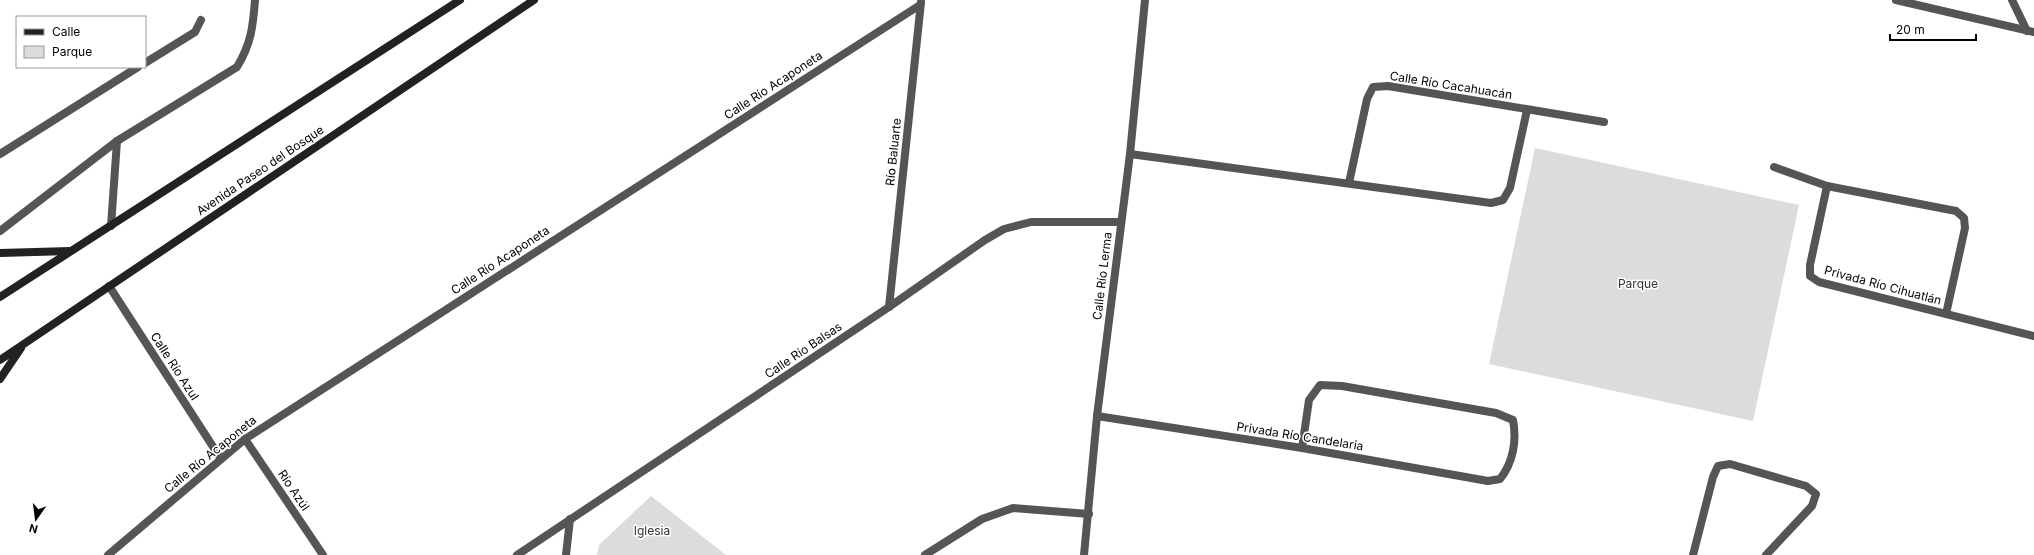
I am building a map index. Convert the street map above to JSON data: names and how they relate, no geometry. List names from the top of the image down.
{
  "streets": {
    "main road": ["Avenida Paseo del Bosque"],
    "street": [
      "Calle Río Acaponeta",
      "Calle Río Cacahuacán",
      "Río Baluarte",
      "Calle Río Lerma",
      "Privada Río Cihuatlán",
      "Calle Río Balsas",
      "Calle Río Azul",
      "Privada Río Candelaria",
      "Río Azúl"
    ]
  },
  "crossings": [
    ["Calle Río Acaponeta", "Río Baluarte"],
    ["Calle Río Acaponeta", "Calle Río Azul"],
    ["Calle Río Acaponeta", "Río Azúl"],
    ["Río Baluarte", "Calle Río Balsas"],
    ["Avenida Paseo del Bosque", "Calle Río Azul"],
    ["Calle Río Lerma", "Calle Río Balsas"],
    ["Calle Río Lerma", "Privada Río Candelaria"]
  ],
  "parks": ["Parque", "Iglesia"],
  "legend": ["Calle", "Parque"],
  "scale_bar": "20 m",
  "north": "bottom"
}
